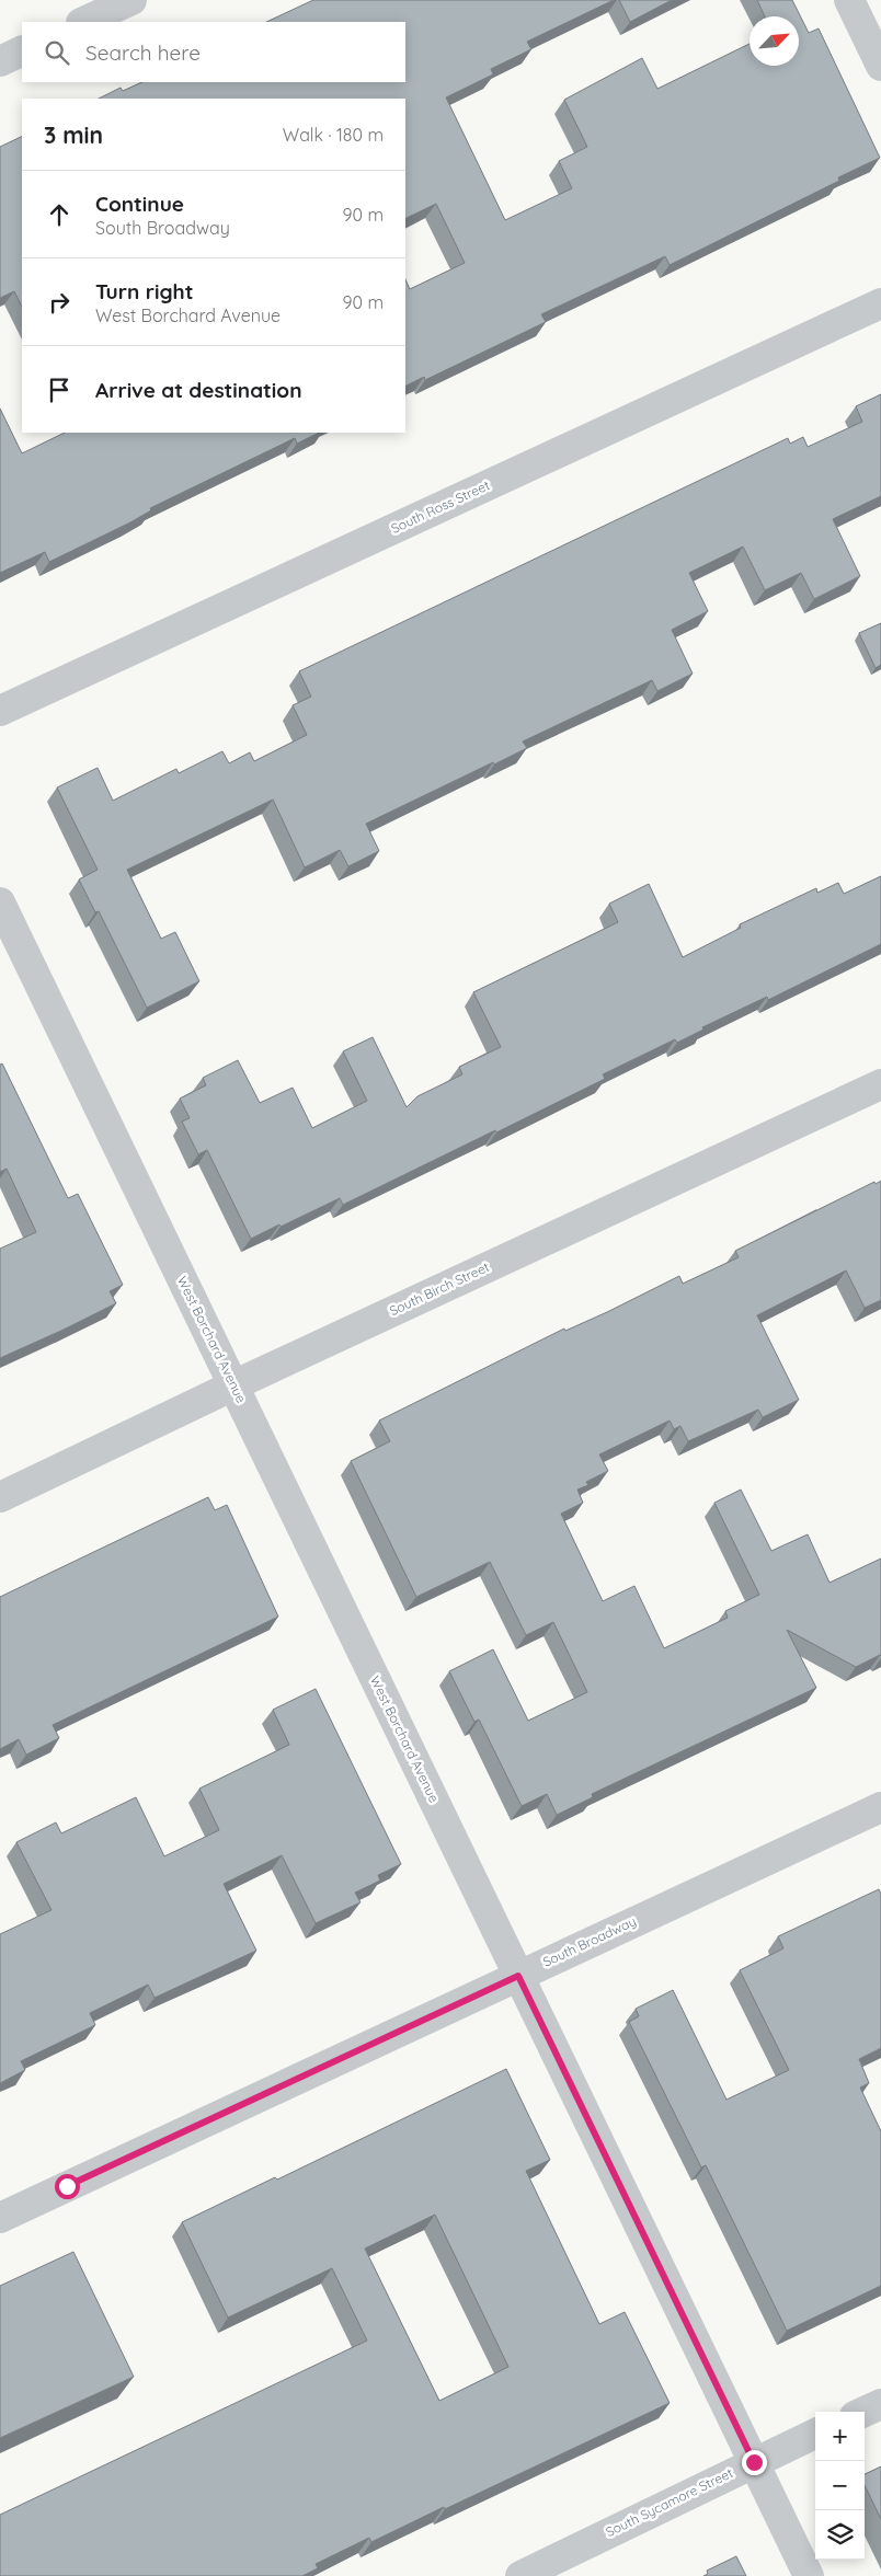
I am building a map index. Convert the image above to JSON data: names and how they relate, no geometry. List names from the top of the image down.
{
  "streets": {
    "street": [
      "South Ross Street",
      "South Birch Street",
      "West Borchard Avenue",
      "South Broadway",
      "South Sycamore Street"
    ]
  },
  "crossings": [
    ["South Birch Street", "West Borchard Avenue"],
    ["West Borchard Avenue", "South Broadway"],
    ["West Borchard Avenue", "South Sycamore Street"]
  ],
  "north": "top right",
  "page": {
    "search": "Search here",
    "heading": ["3 min", "Walk · 180 m"],
    "list": [
      ["Continue", "South Broadway", "90 m"],
      ["Turn right", "West Borchard Avenue", "90 m"],
      "Arrive at destination"
    ],
    "map_buttons": ["+", "−"]
  }
}
